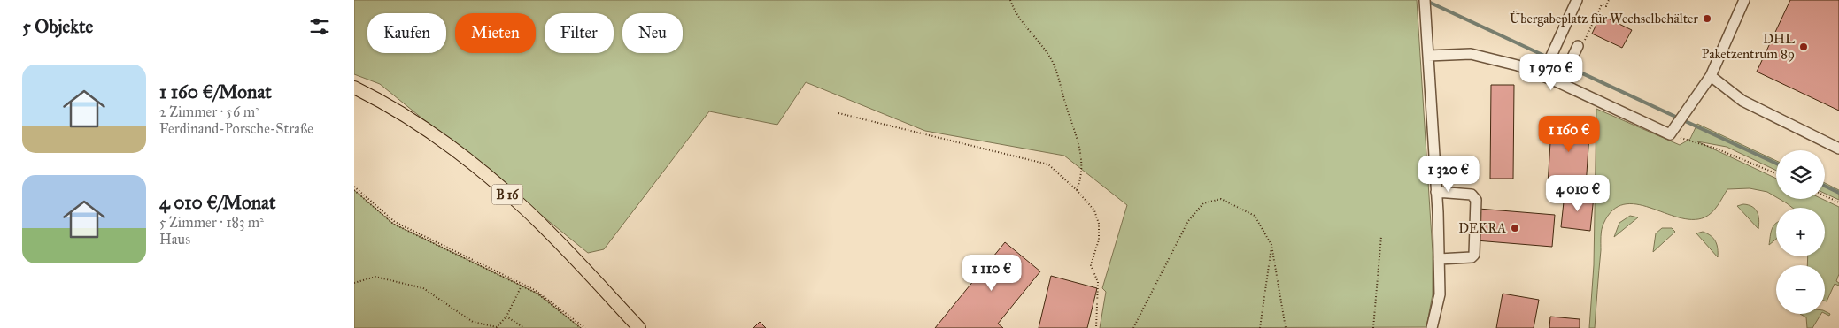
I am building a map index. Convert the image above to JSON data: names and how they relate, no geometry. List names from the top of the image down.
{
  "streets": {
    "main road": ["B 16"]
  },
  "places": ["Übergabeplatz für Wechselbehälter", "DHL Paketzentrum 89", "DEKRA"],
  "page": {
    "heading": "5 Objekte",
    "chip": [
      "Kaufen",
      "Mieten",
      "Filter",
      "Neu"
    ],
    "list": [
      {
        "name": "1 160 €/Monat",
        "note": "2 Zimmer · 56 m² · Ferdinand-Porsche-Straße"
      },
      {
        "name": "4 010 €/Monat",
        "note": "5 Zimmer · 183 m² · Haus"
      }
    ],
    "price": [
      "1 970 €",
      "1 160 €",
      "1 320 €",
      "4 010 €",
      "1 110 €"
    ],
    "map_buttons": ["+", "−"]
  }
}
